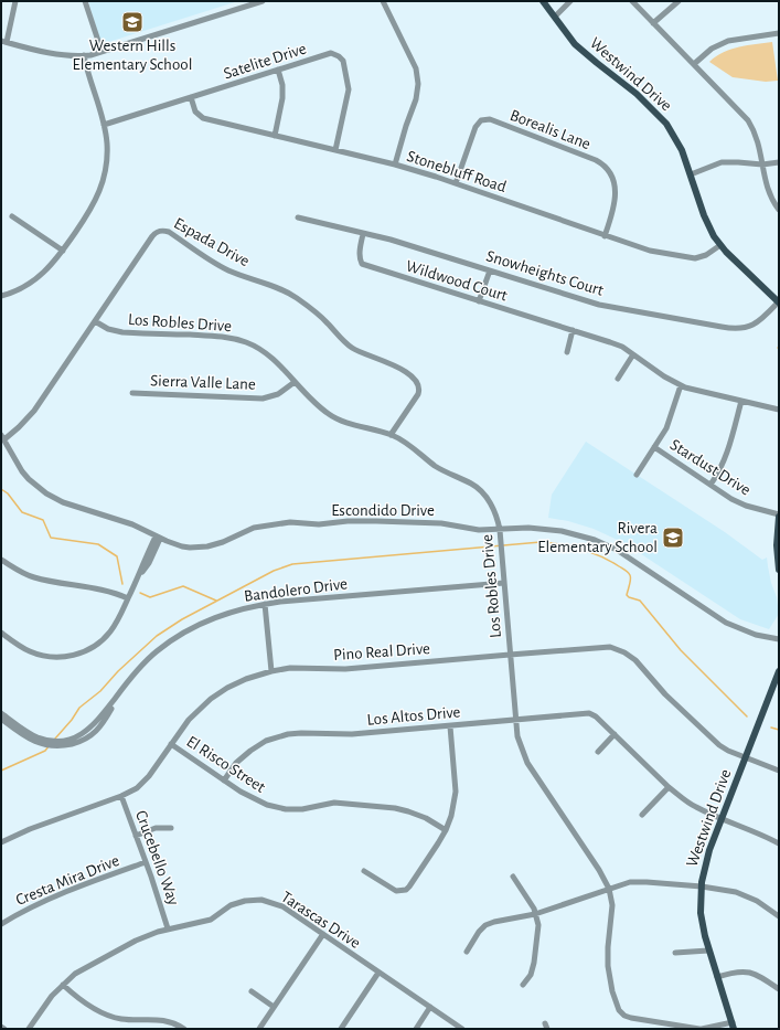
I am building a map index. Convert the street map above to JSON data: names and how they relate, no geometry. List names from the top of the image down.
{
  "streets": {
    "main road": ["Westwind Drive"],
    "street": [
      "Satelite Drive",
      "Borealis Lane",
      "Stonebluff Road",
      "Espada Drive",
      "Snowheights Court",
      "Wildwood Court",
      "Los Robles Drive",
      "Sierra Valle Lane",
      "Stardust Drive",
      "Escondido Drive",
      "Bandolero Drive",
      "Pino Real Drive",
      "Los Altos Drive",
      "El Risco Street",
      "Crucebello Way",
      "Cresta Mira Drive",
      "Tarascas Drive"
    ]
  },
  "crossings": [
    ["Satelite Drive", "Stonebluff Road"],
    ["Westwind Drive", "Stonebluff Road"],
    ["Westwind Drive", "Snowheights Court"],
    ["Westwind Drive", "Los Robles Drive"],
    ["Westwind Drive", "Pino Real Drive"],
    ["Westwind Drive", "Los Altos Drive"],
    ["Borealis Lane", "Stonebluff Road"],
    ["Espada Drive", "Los Robles Drive"],
    ["Espada Drive", "Escondido Drive"],
    ["Snowheights Court", "Wildwood Court"],
    ["Los Robles Drive", "Sierra Valle Lane"],
    ["Los Robles Drive", "Escondido Drive"],
    ["Los Robles Drive", "Bandolero Drive"],
    ["Los Robles Drive", "Pino Real Drive"],
    ["Los Robles Drive", "Los Altos Drive"],
    ["Pino Real Drive", "El Risco Street"],
    ["Pino Real Drive", "Crucebello Way"],
    ["Los Altos Drive", "El Risco Street"],
    ["Crucebello Way", "Cresta Mira Drive"],
    ["Crucebello Way", "Tarascas Drive"]
  ],
  "places": {
    "school or university": ["Western Hills Elementary School", "Rivera Elementary School"]
  }
}
